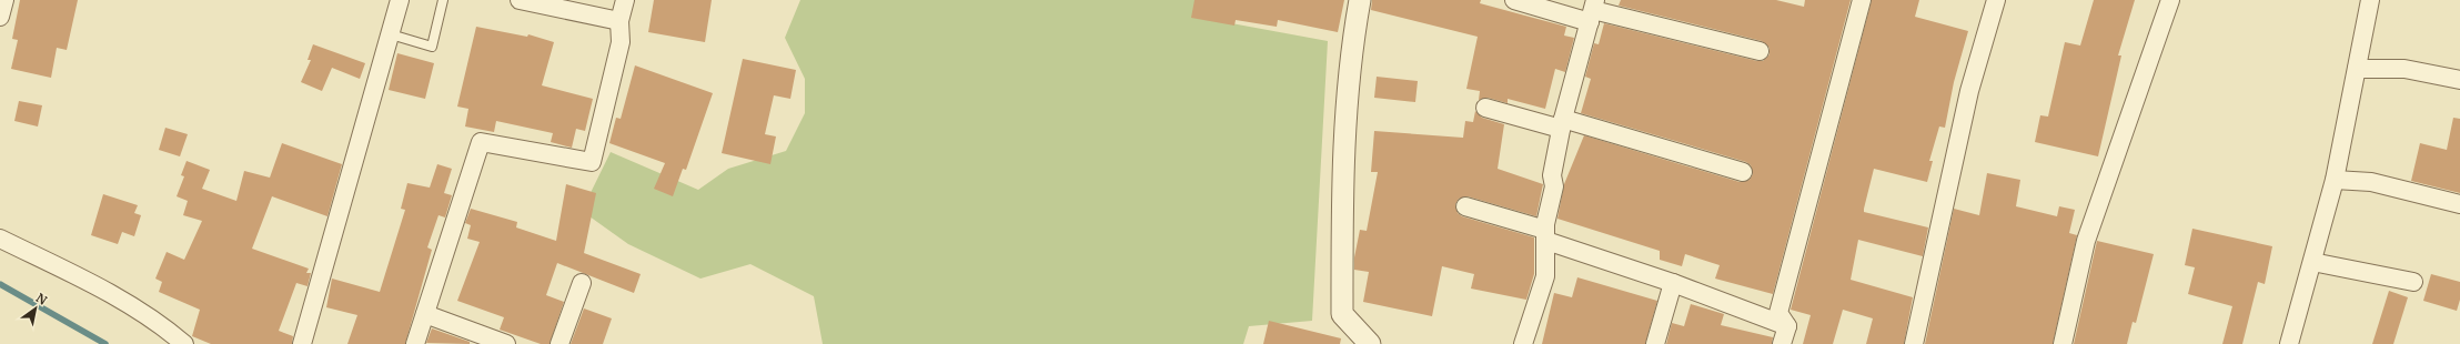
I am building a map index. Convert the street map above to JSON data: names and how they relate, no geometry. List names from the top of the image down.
{
  "north": "top right"
}
